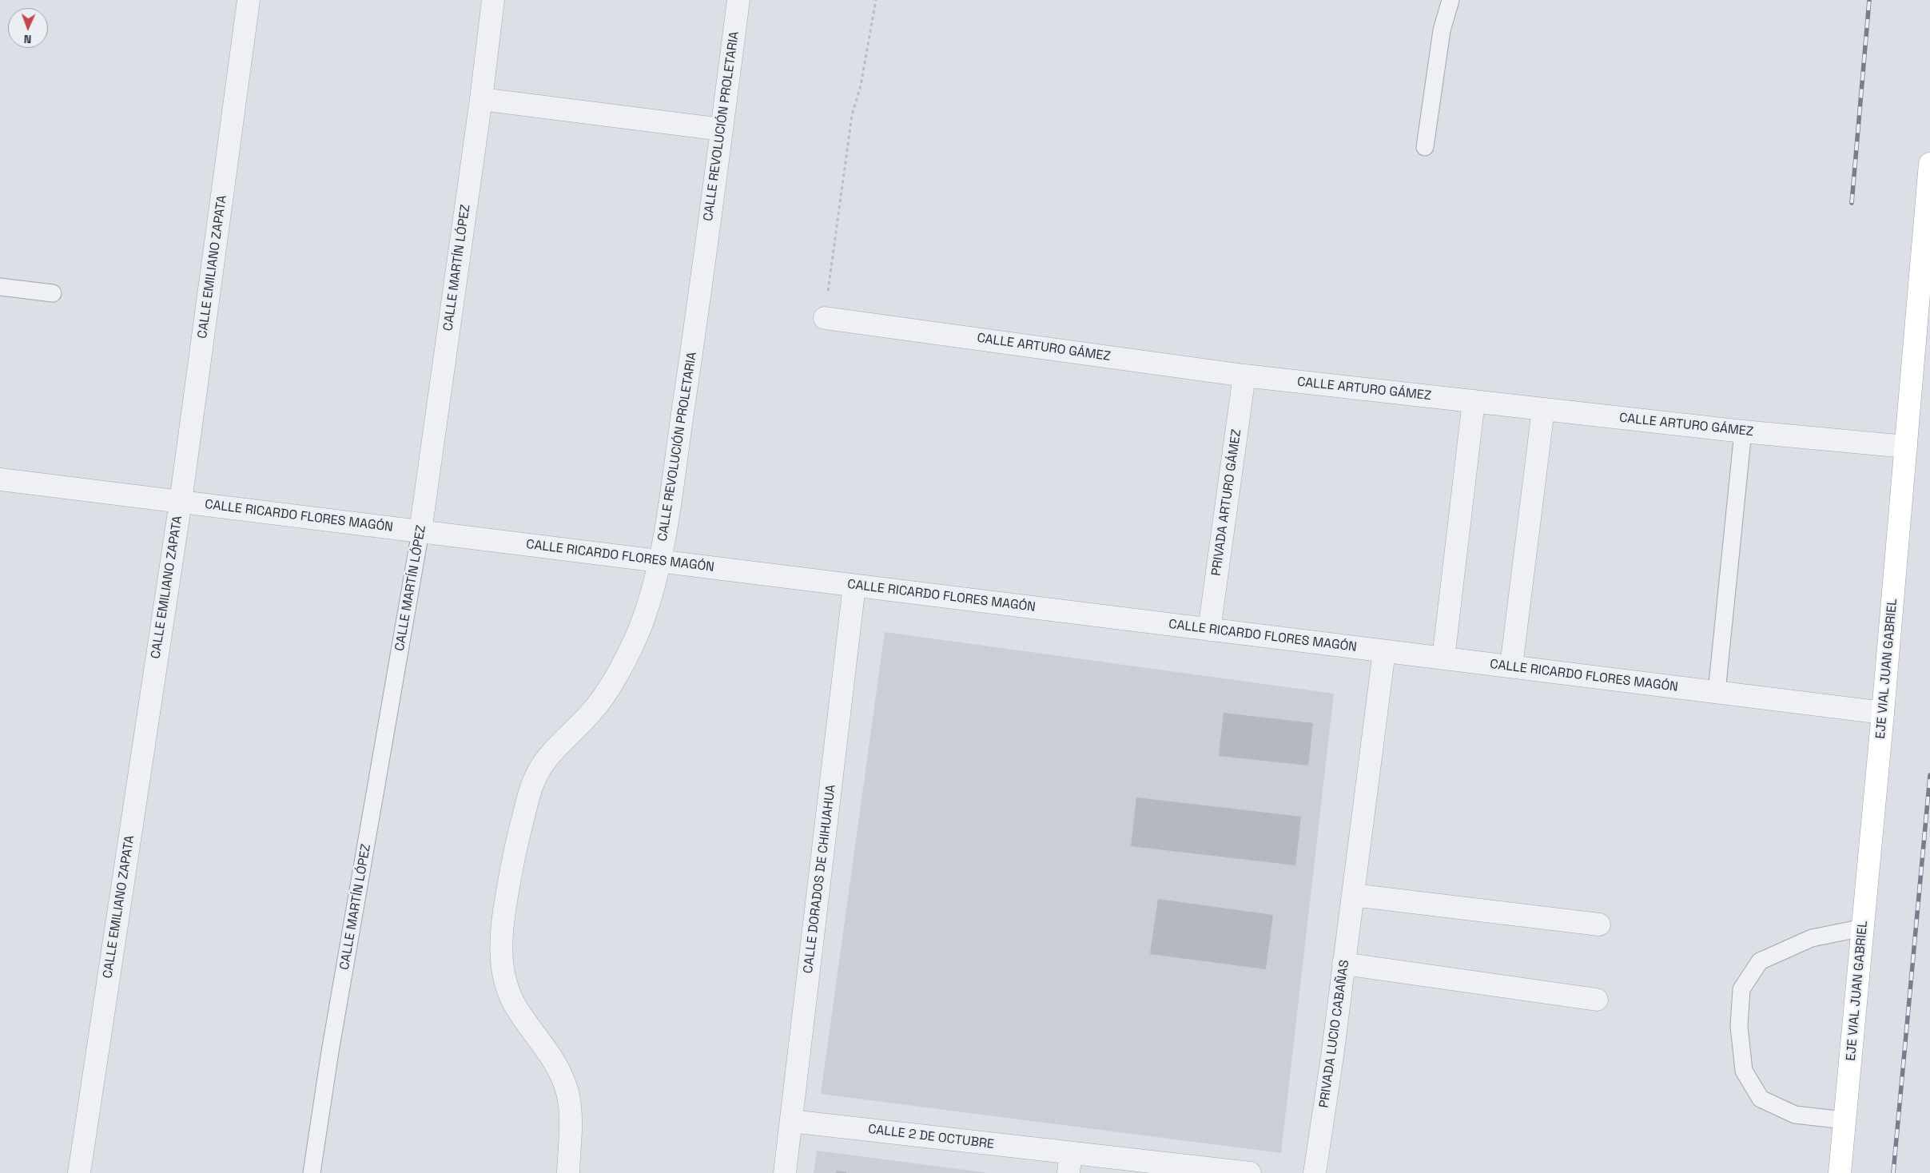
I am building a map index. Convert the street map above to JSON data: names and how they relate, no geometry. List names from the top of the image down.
{
  "streets": {
    "main road": ["EJE VIAL JUAN GABRIEL"],
    "street": [
      "CALLE REVOLUCIÓN PROLETARIA",
      "CALLE EMILIANO ZAPATA",
      "CALLE MARTÍN LÓPEZ",
      "CALLE ARTURO GÁMEZ",
      "PRIVADA ARTURO GÁMEZ",
      "CALLE RICARDO FLORES MAGÓN",
      "CALLE DORADOS DE CHIHUAHUA",
      "PRIVADA LUCIO CABAÑAS",
      "CALLE 2 DE OCTUBRE"
    ]
  },
  "crossings": [
    ["CALLE REVOLUCIÓN PROLETARIA", "CALLE RICARDO FLORES MAGÓN"],
    ["CALLE EMILIANO ZAPATA", "CALLE RICARDO FLORES MAGÓN"],
    ["CALLE MARTÍN LÓPEZ", "CALLE RICARDO FLORES MAGÓN"],
    ["CALLE ARTURO GÁMEZ", "PRIVADA ARTURO GÁMEZ"],
    ["CALLE ARTURO GÁMEZ", "EJE VIAL JUAN GABRIEL"],
    ["PRIVADA ARTURO GÁMEZ", "CALLE RICARDO FLORES MAGÓN"],
    ["CALLE RICARDO FLORES MAGÓN", "EJE VIAL JUAN GABRIEL"],
    ["CALLE RICARDO FLORES MAGÓN", "CALLE DORADOS DE CHIHUAHUA"],
    ["CALLE RICARDO FLORES MAGÓN", "PRIVADA LUCIO CABAÑAS"],
    ["CALLE DORADOS DE CHIHUAHUA", "CALLE 2 DE OCTUBRE"]
  ],
  "north": "bottom"
}
